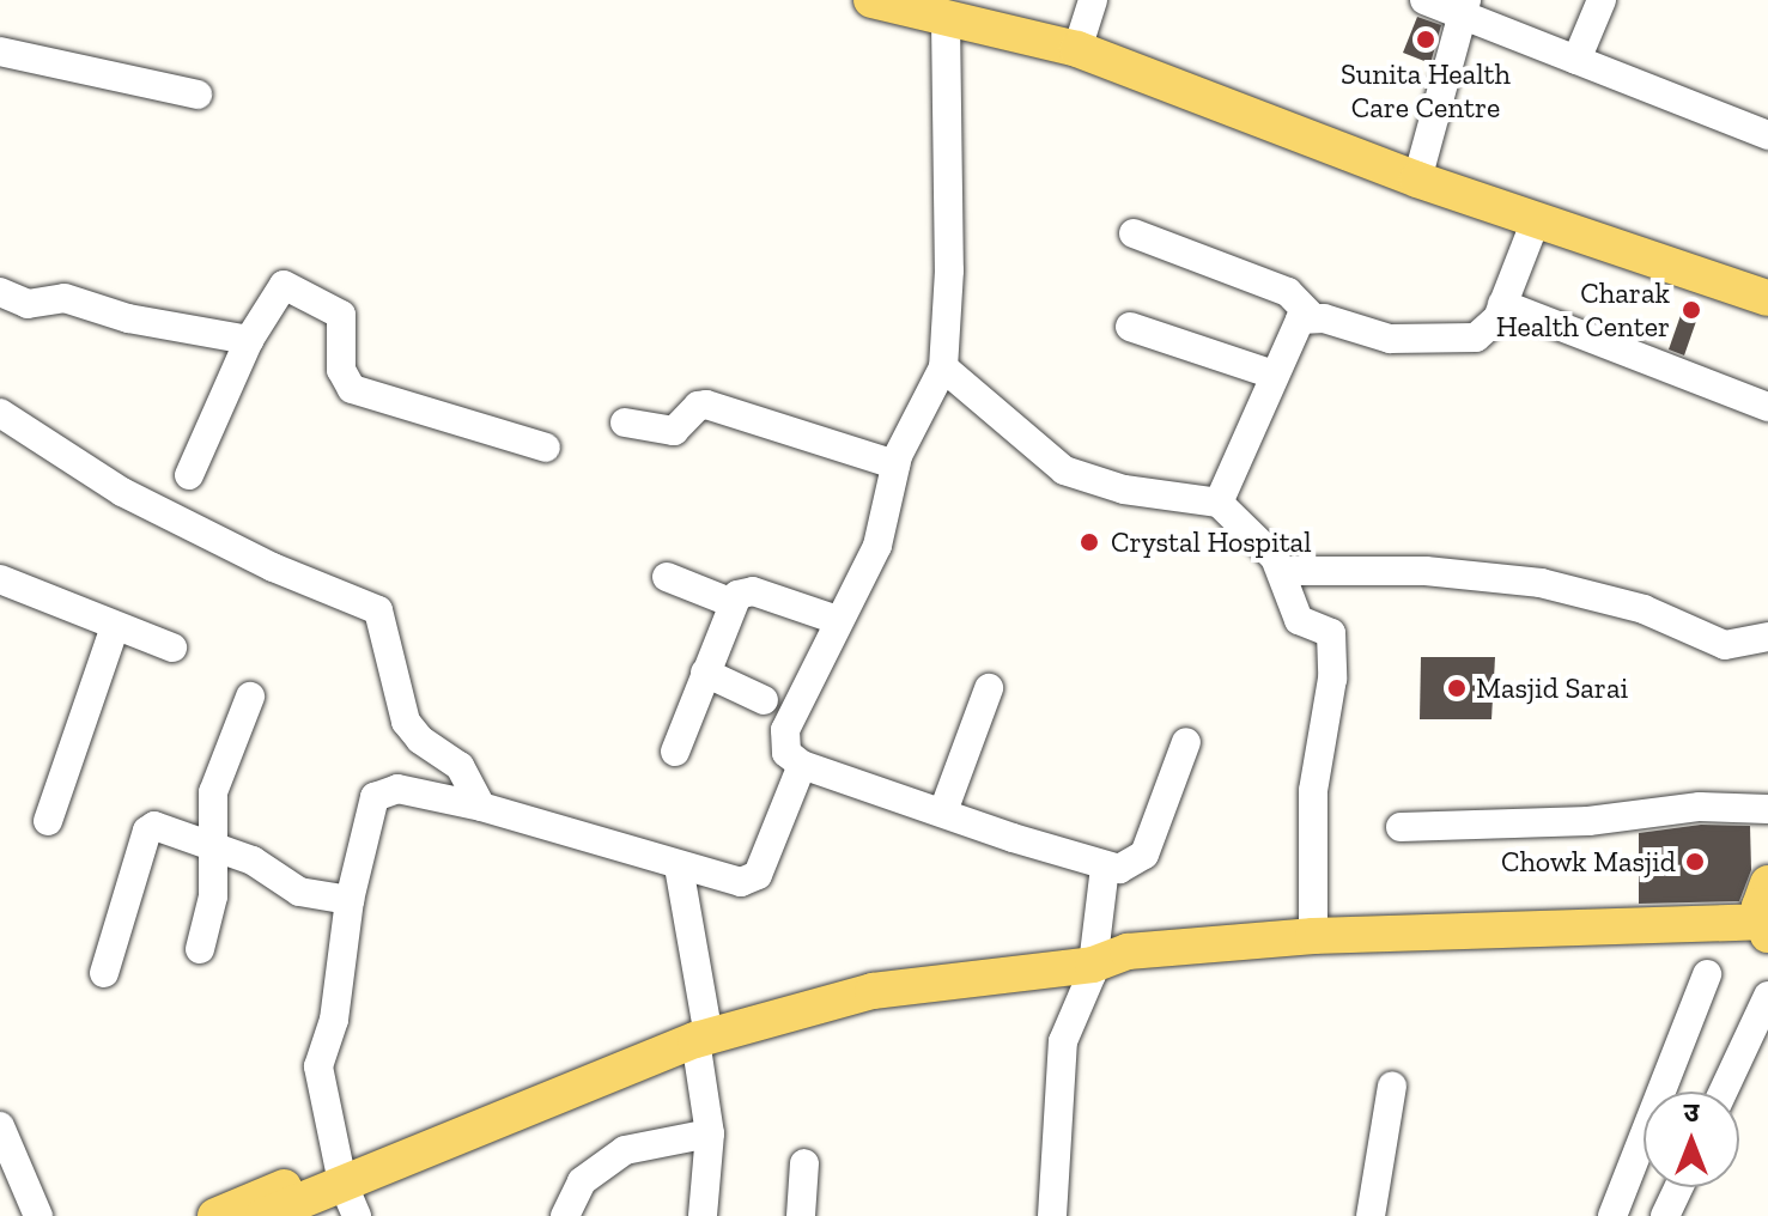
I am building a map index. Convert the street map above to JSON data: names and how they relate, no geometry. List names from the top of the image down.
{
  "places": [
    "Sunita Health Care Centre",
    "Charak Health Center",
    "Crystal Hospital",
    "Masjid Sarai",
    "Chowk Masjid"
  ],
  "north": "top"
}
